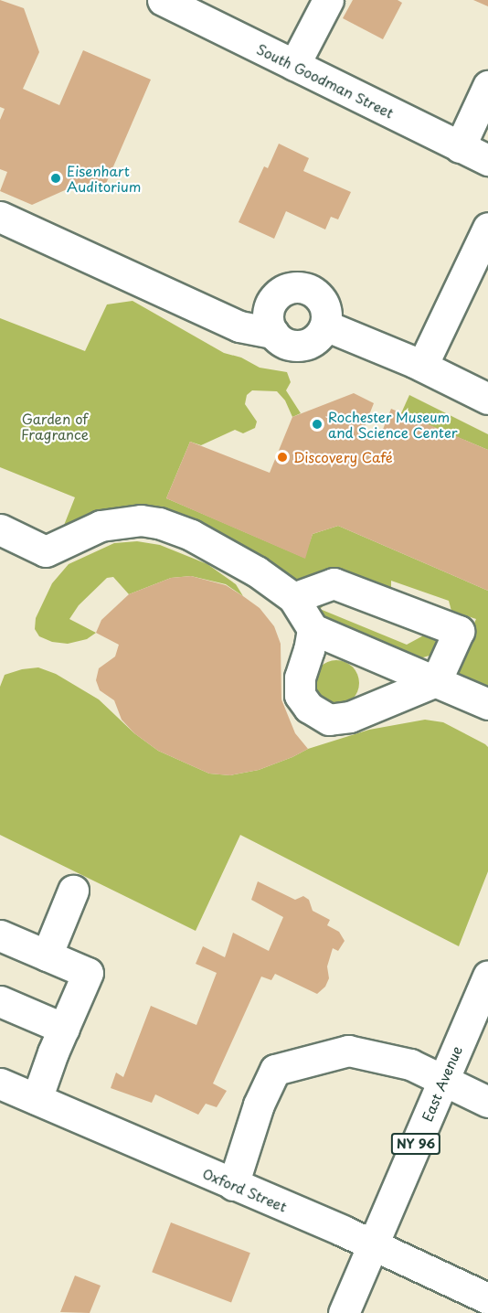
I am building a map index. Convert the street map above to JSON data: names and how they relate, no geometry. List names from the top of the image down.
{
  "streets": {
    "main road": [
      "South Goodman Street",
      "East Avenue",
      "NY 96",
      "Oxford Street"
    ]
  },
  "crossings": [
    ["East Avenue", "Oxford Street"]
  ],
  "parks": ["Garden of Fragrance"],
  "places": ["Eisenhart Auditorium", "Rochester Museum and Science Center", "Discovery Café"]
}
